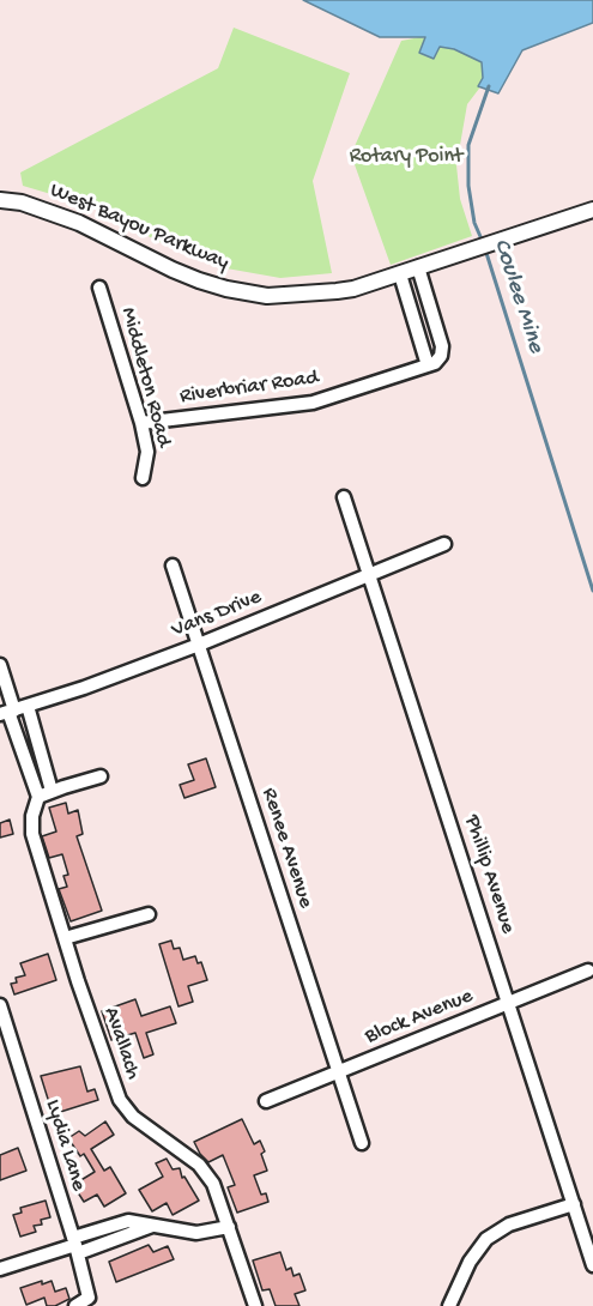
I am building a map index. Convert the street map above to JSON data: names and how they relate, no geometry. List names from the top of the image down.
{
  "streets": {
    "street": [
      "West Bayou Parkway",
      "Middleton Road",
      "Riverbriar Road",
      "Vans Drive",
      "Renee Avenue",
      "Phillip Avenue",
      "Block Avenue",
      "Avallach",
      "Lydia Lane"
    ]
  },
  "crossings": [
    ["West Bayou Parkway", "Riverbriar Road"],
    ["Middleton Road", "Riverbriar Road"],
    ["Vans Drive", "Renee Avenue"],
    ["Vans Drive", "Phillip Avenue"],
    ["Vans Drive", "Avallach"],
    ["Renee Avenue", "Block Avenue"],
    ["Phillip Avenue", "Block Avenue"]
  ],
  "water": ["Coulee Mine"],
  "parks": ["Rotary Point"]
}
